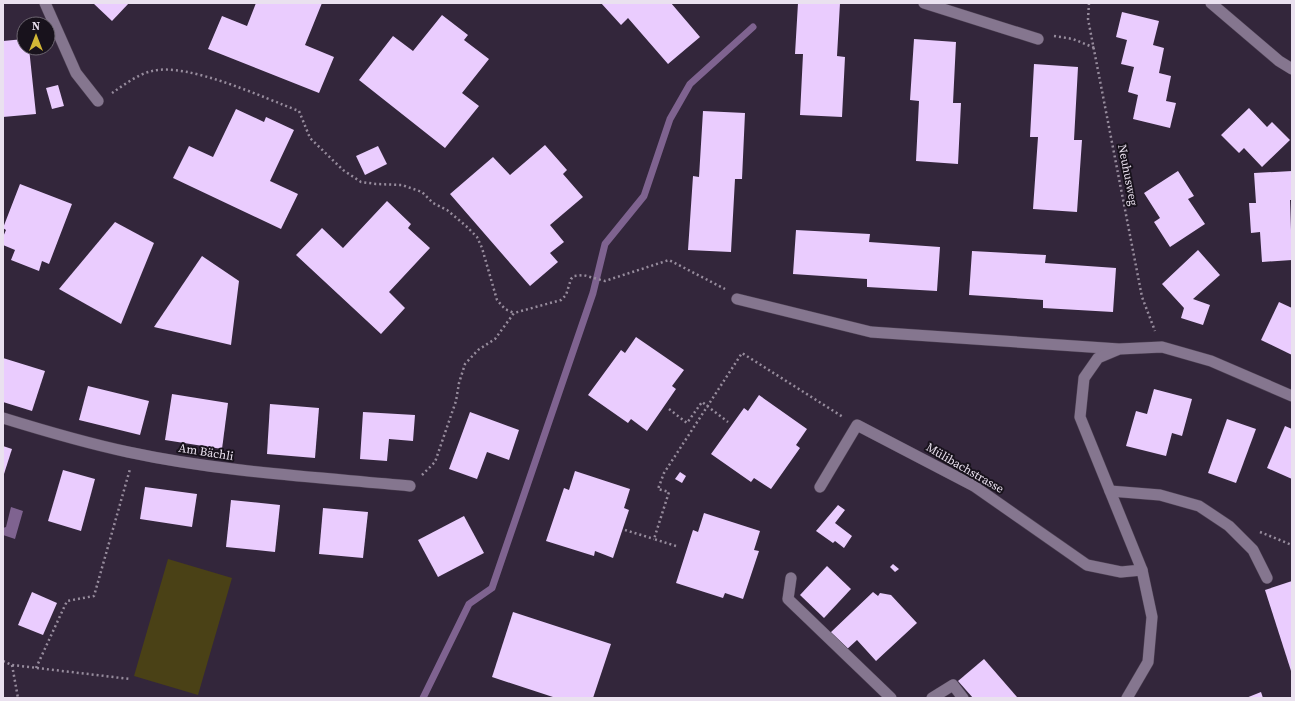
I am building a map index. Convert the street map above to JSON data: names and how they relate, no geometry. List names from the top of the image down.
{
  "streets": {
    "street": ["Am Bächli", "Mülibachstrasse"],
    "path": ["Neuhusweg"]
  },
  "north": "top"
}
